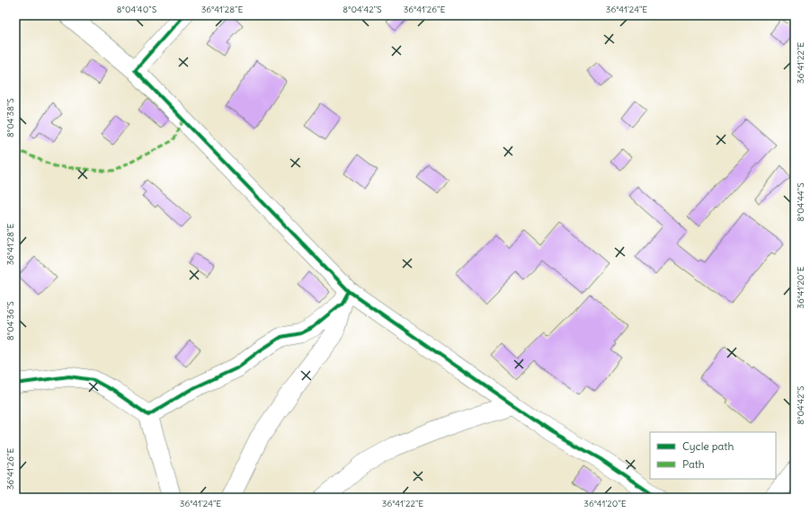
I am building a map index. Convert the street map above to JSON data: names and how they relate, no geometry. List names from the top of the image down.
{
  "legend": ["Cycle path", "Path"],
  "coordinates": [
    "8°04'40\"S",
    "36°41'28\"E",
    "8°04'42\"S",
    "36°41'26\"E",
    "36°41'24\"E",
    "36°41'22\"E",
    "8°04'38\"S",
    "8°04'44\"S",
    "36°41'20\"E",
    "8°04'36\"S"
  ]
}
